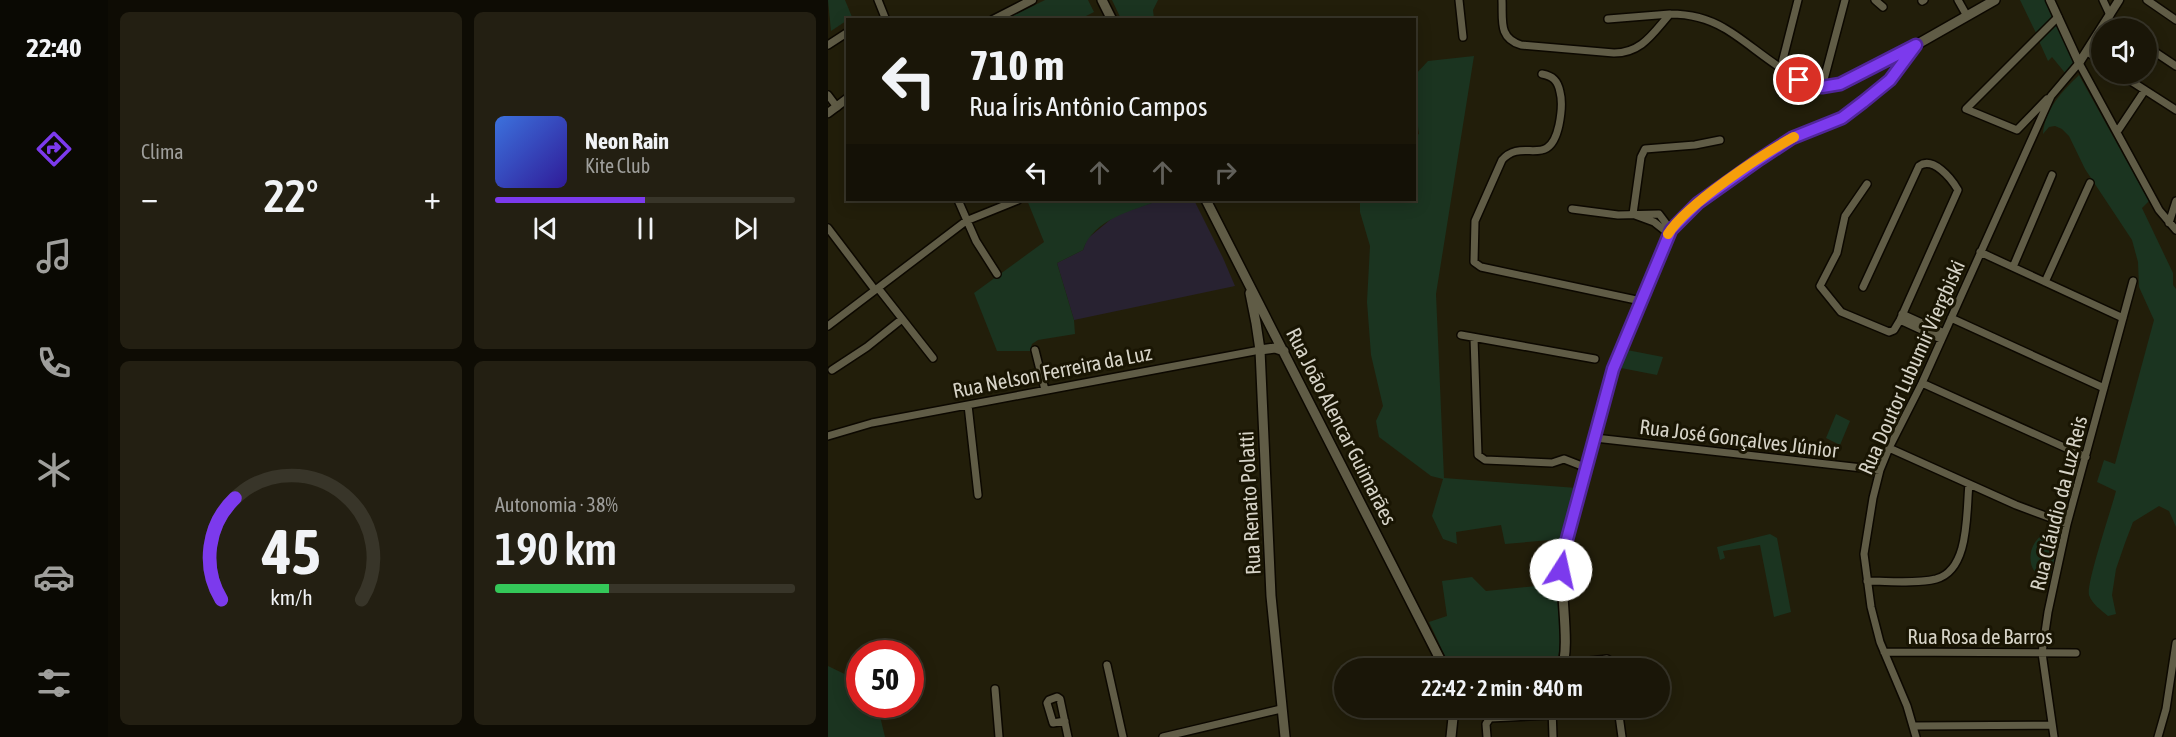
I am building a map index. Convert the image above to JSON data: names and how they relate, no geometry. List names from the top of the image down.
{
  "streets": {
    "main road": ["Rua Nelson Ferreira da Luz", "Rua João Alencar Guimarães", "Rua Renato Polatti"],
    "street": [
      "Rua Doutor Lubumir Viergbiski",
      "Rua José Gonçalves Júnior",
      "Rua Cláudio da Luz Reis",
      "Rua Rosa de Barros"
    ]
  },
  "crossings": [
    ["Rua Doutor Lubumir Viergbiski", "Rua José Gonçalves Júnior"],
    ["Rua Doutor Lubumir Viergbiski", "Rua Rosa de Barros"],
    ["Rua Nelson Ferreira da Luz", "Rua João Alencar Guimarães"],
    ["Rua Nelson Ferreira da Luz", "Rua Renato Polatti"],
    ["Rua João Alencar Guimarães", "Rua Renato Polatti"],
    ["Rua Cláudio da Luz Reis", "Rua Rosa de Barros"]
  ],
  "page": {
    "tabs": "22:40",
    "tile": [
      "Clima",
      ["Autonomia · 38%", "190 km"]
    ],
    "turn": ["710 m", "Rua Íris Antônio Campos"],
    "song": ["Neon Rain", "Kite Club"],
    "heat": ["−", "22°", "+"],
    "limit": "50",
    "trip": "22:42 · 2 min · 840 m",
    "gauge": ["45", "km/h"]
  }
}
